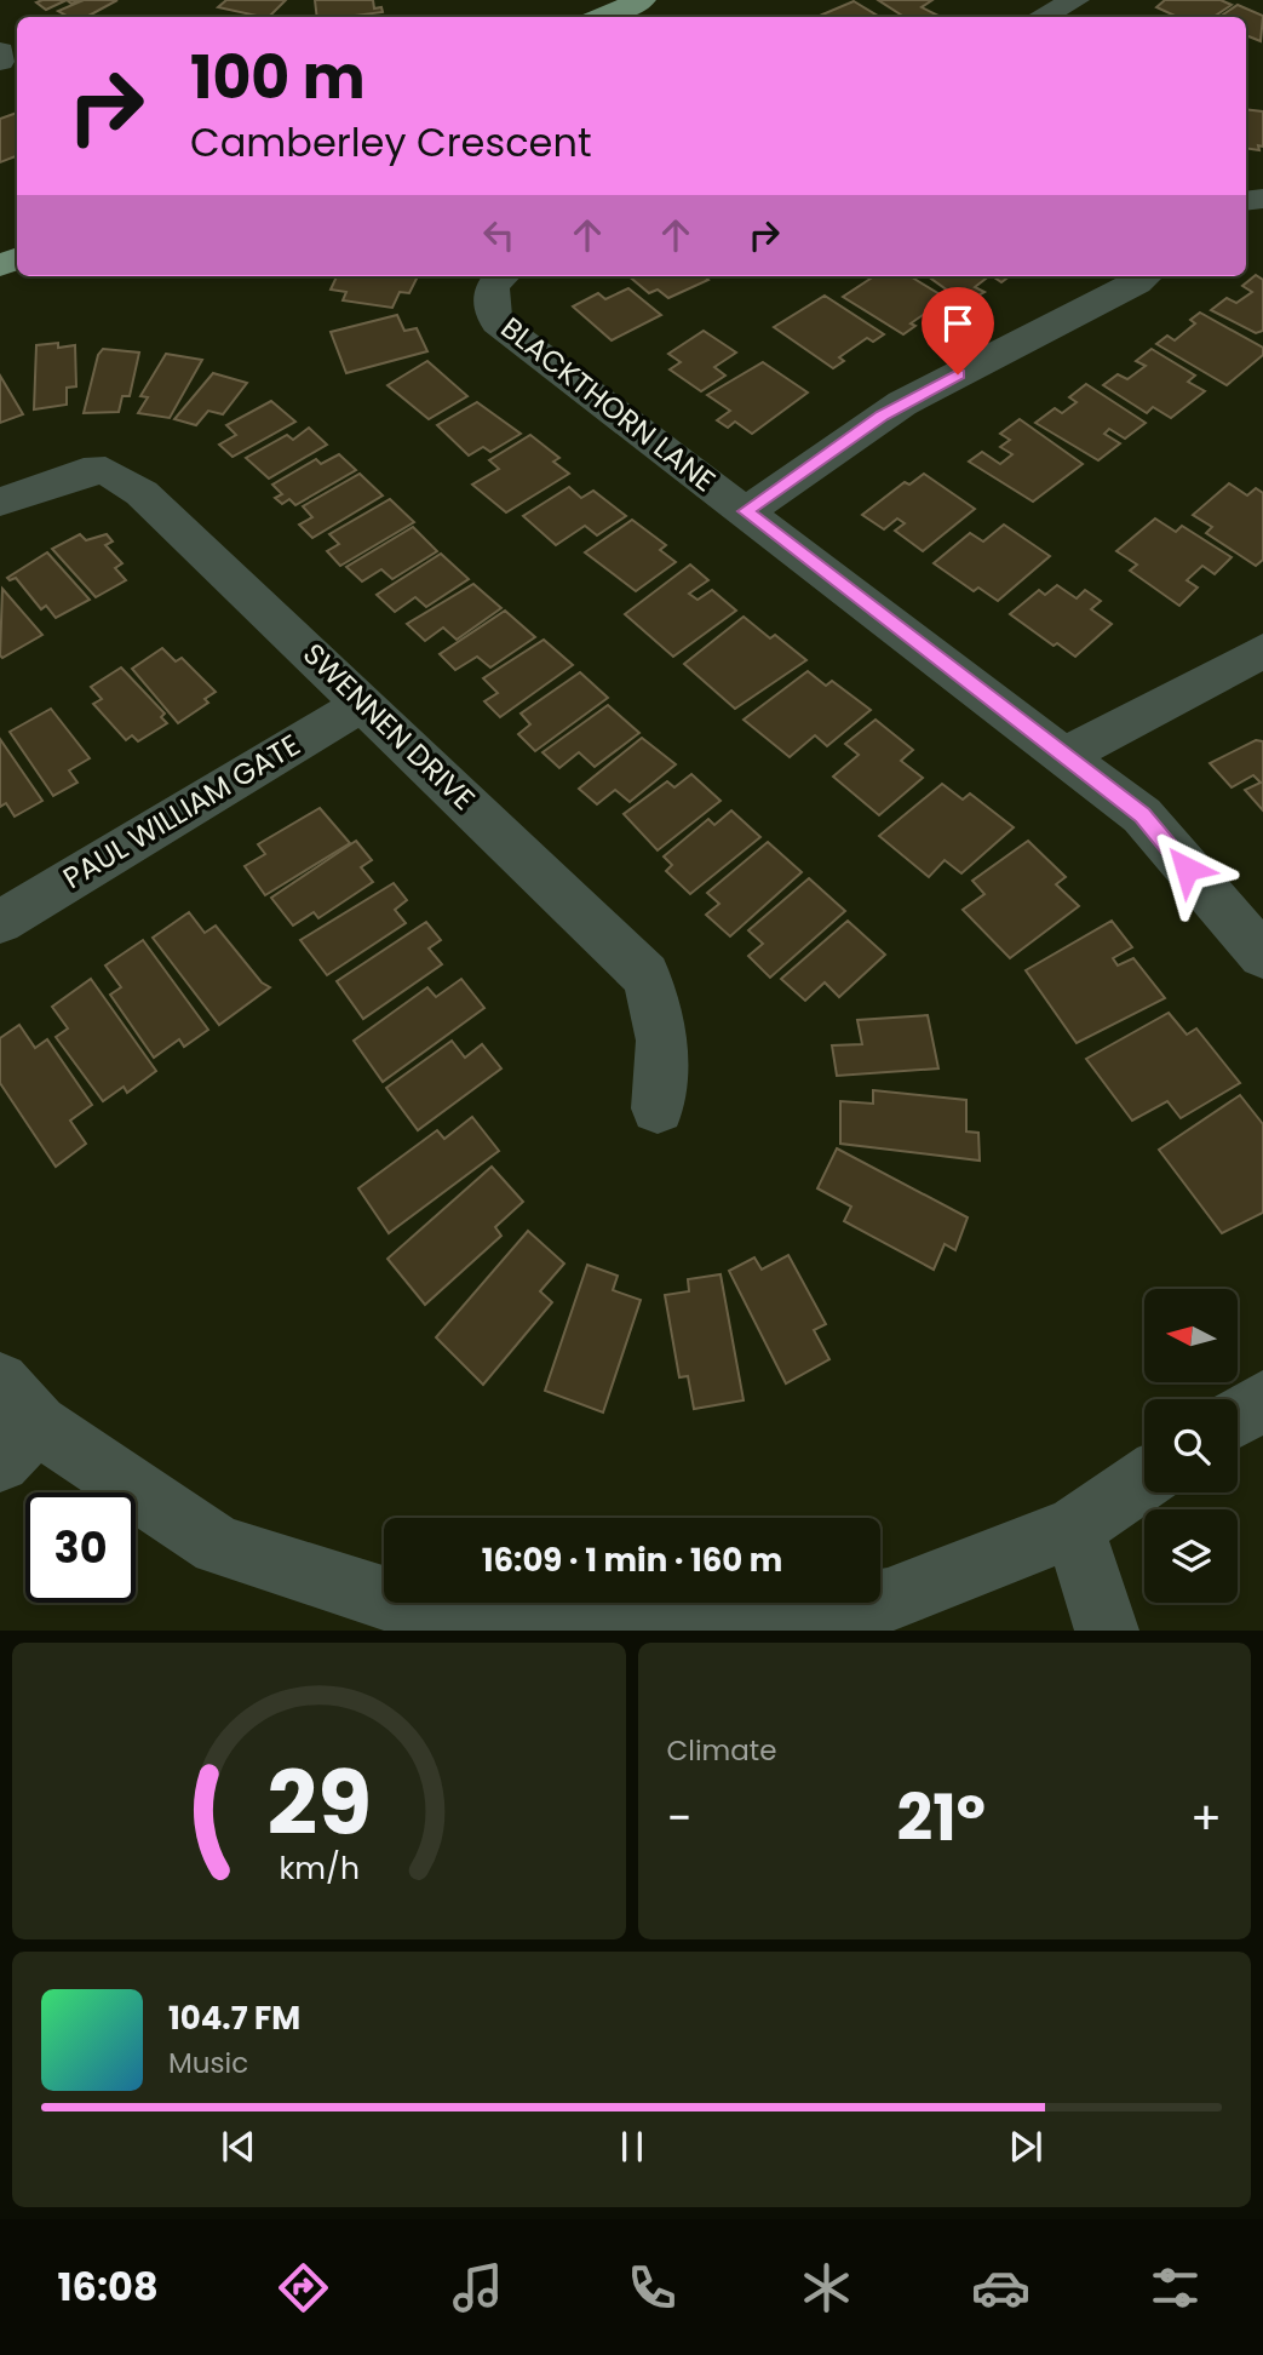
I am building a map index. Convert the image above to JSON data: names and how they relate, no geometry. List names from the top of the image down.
{
  "streets": {
    "street": ["BLACKTHORN LANE", "SWENNEN DRIVE", "PAUL WILLIAM GATE"]
  },
  "crossings": [
    ["SWENNEN DRIVE", "PAUL WILLIAM GATE"]
  ],
  "north": "left",
  "page": {
    "turn": ["100 m", "Camberley Crescent"],
    "limit": "30",
    "trip": "16:09 · 1 min · 160 m",
    "tile": "Climate",
    "heat": ["−", "21°", "+"],
    "song": ["104.7 FM", "Music"],
    "tabs": "16:08",
    "gauge": ["29", "km/h"]
  }
}
